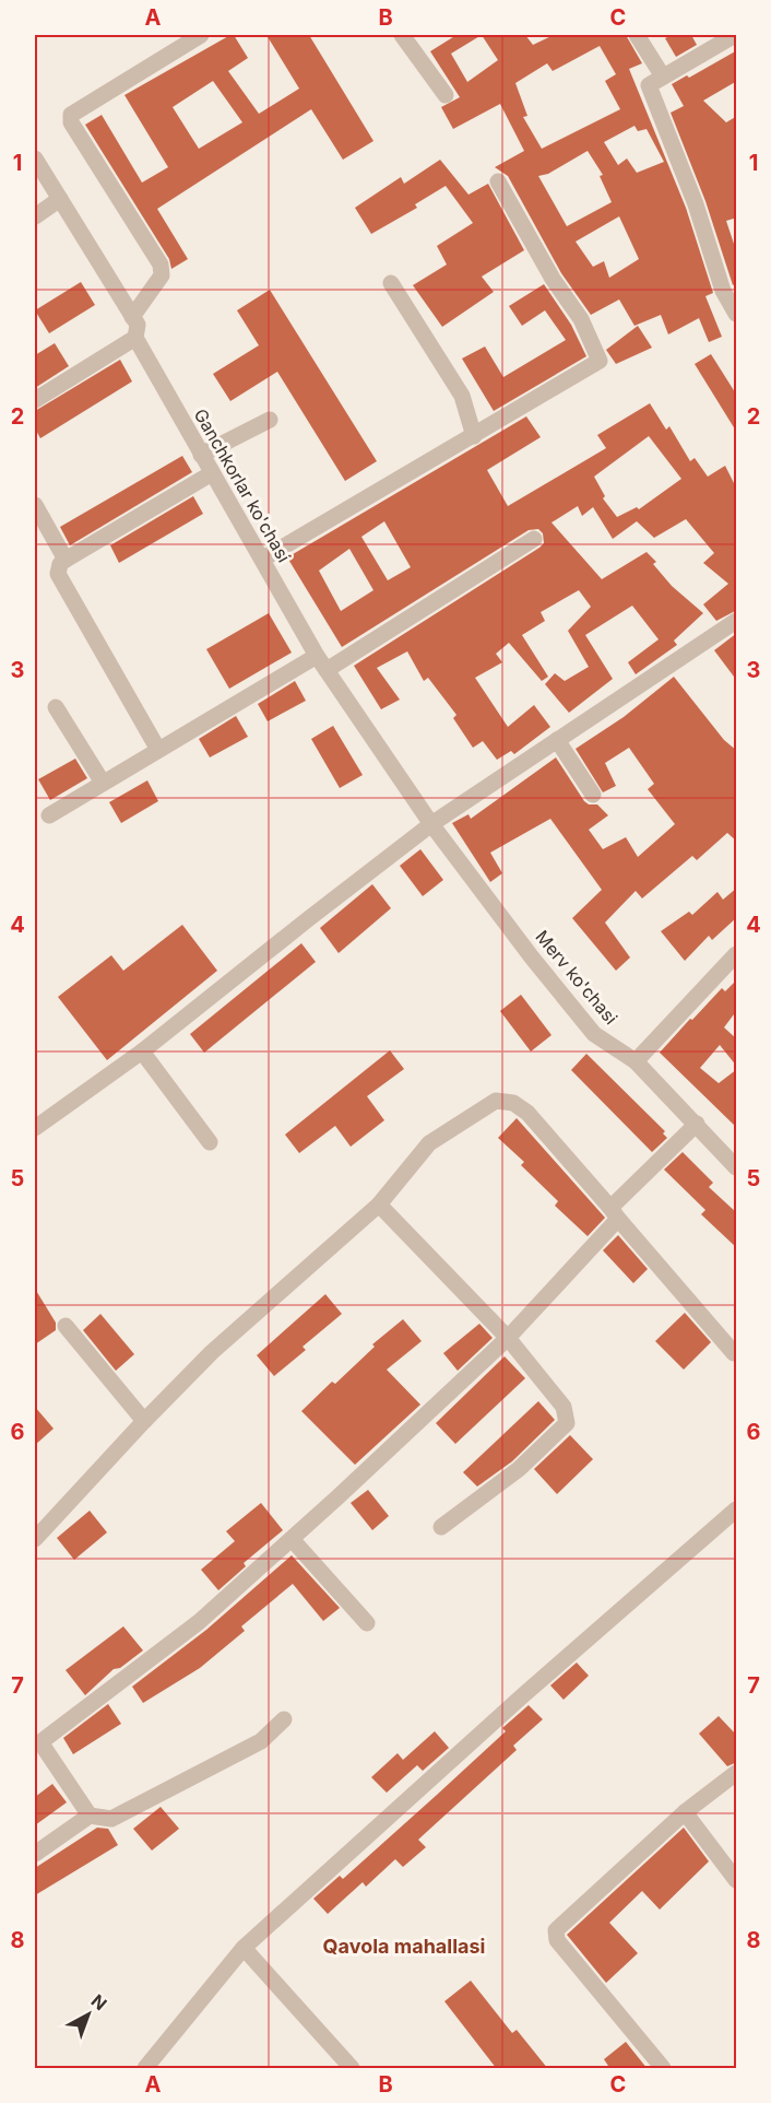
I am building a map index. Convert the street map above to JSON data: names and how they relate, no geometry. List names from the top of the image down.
{
  "streets": {
    "street": ["Ganchkorlar ko'chasi", "Merv ko'chasi"]
  },
  "crossings": [
    ["Ganchkorlar ko'chasi", "Merv ko'chasi"]
  ],
  "districts": ["Qavola mahallasi"],
  "north": "top right",
  "grid": {
    "columns": ["A", "B", "C"],
    "rows": [
      "1",
      "2",
      "3",
      "4",
      "5",
      "6",
      "7",
      "8"
    ]
  }
}
